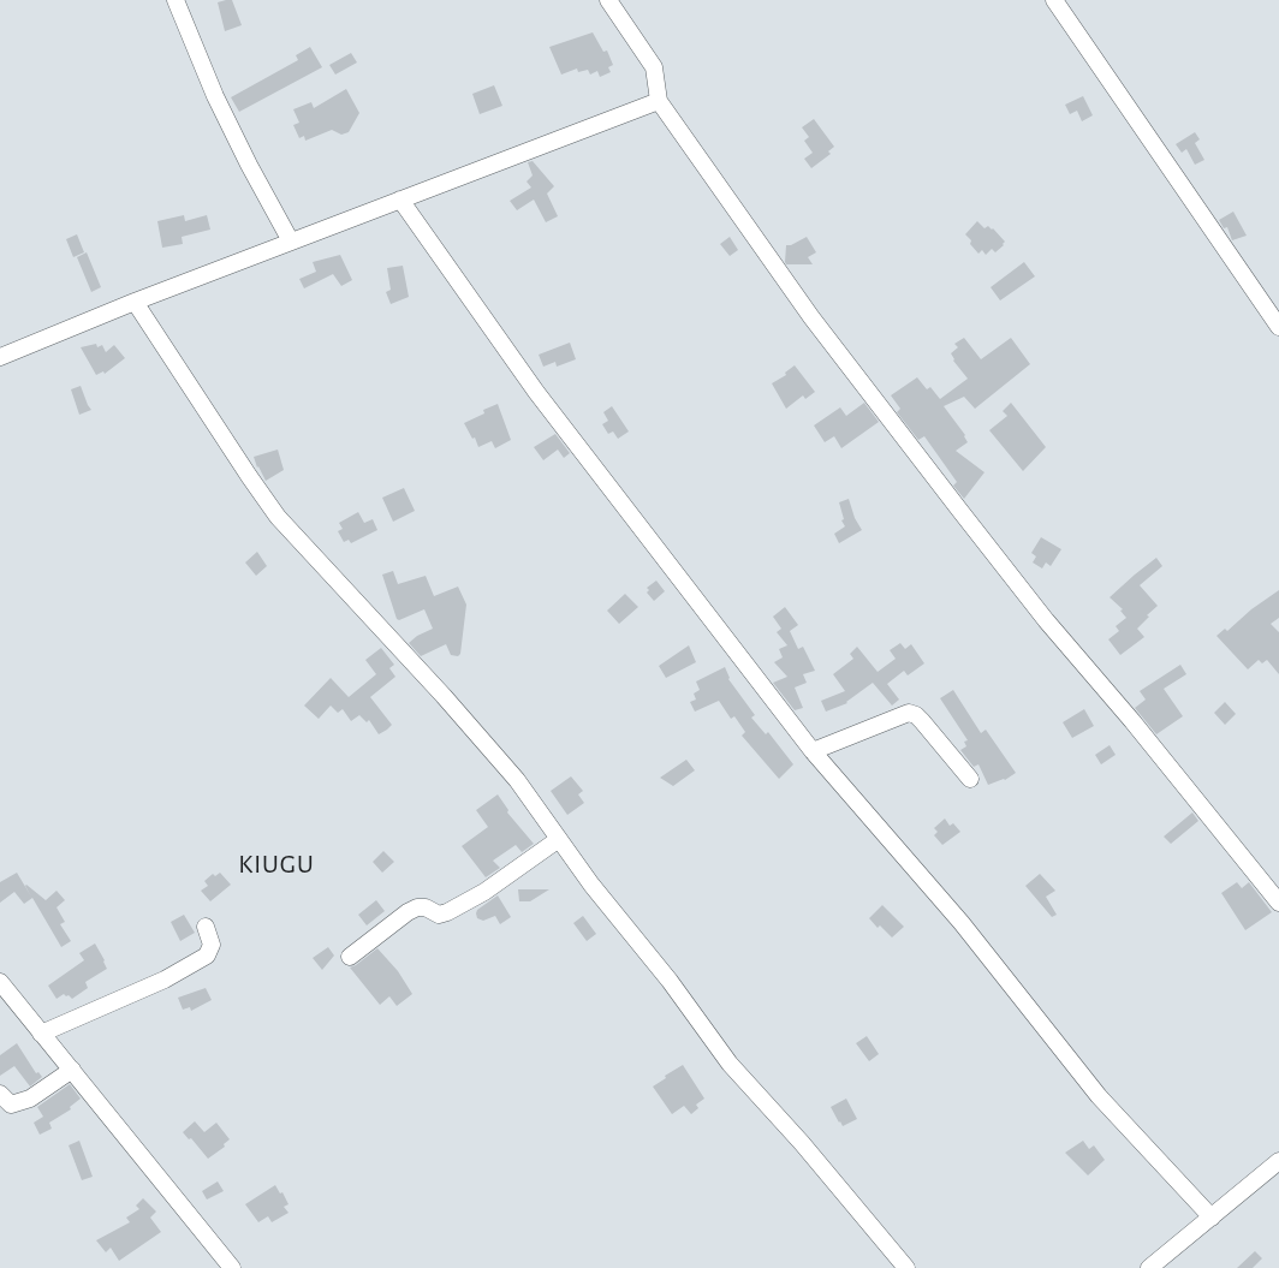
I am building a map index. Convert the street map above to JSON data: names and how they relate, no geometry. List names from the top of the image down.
{
  "districts": ["KIUGU"]
}
